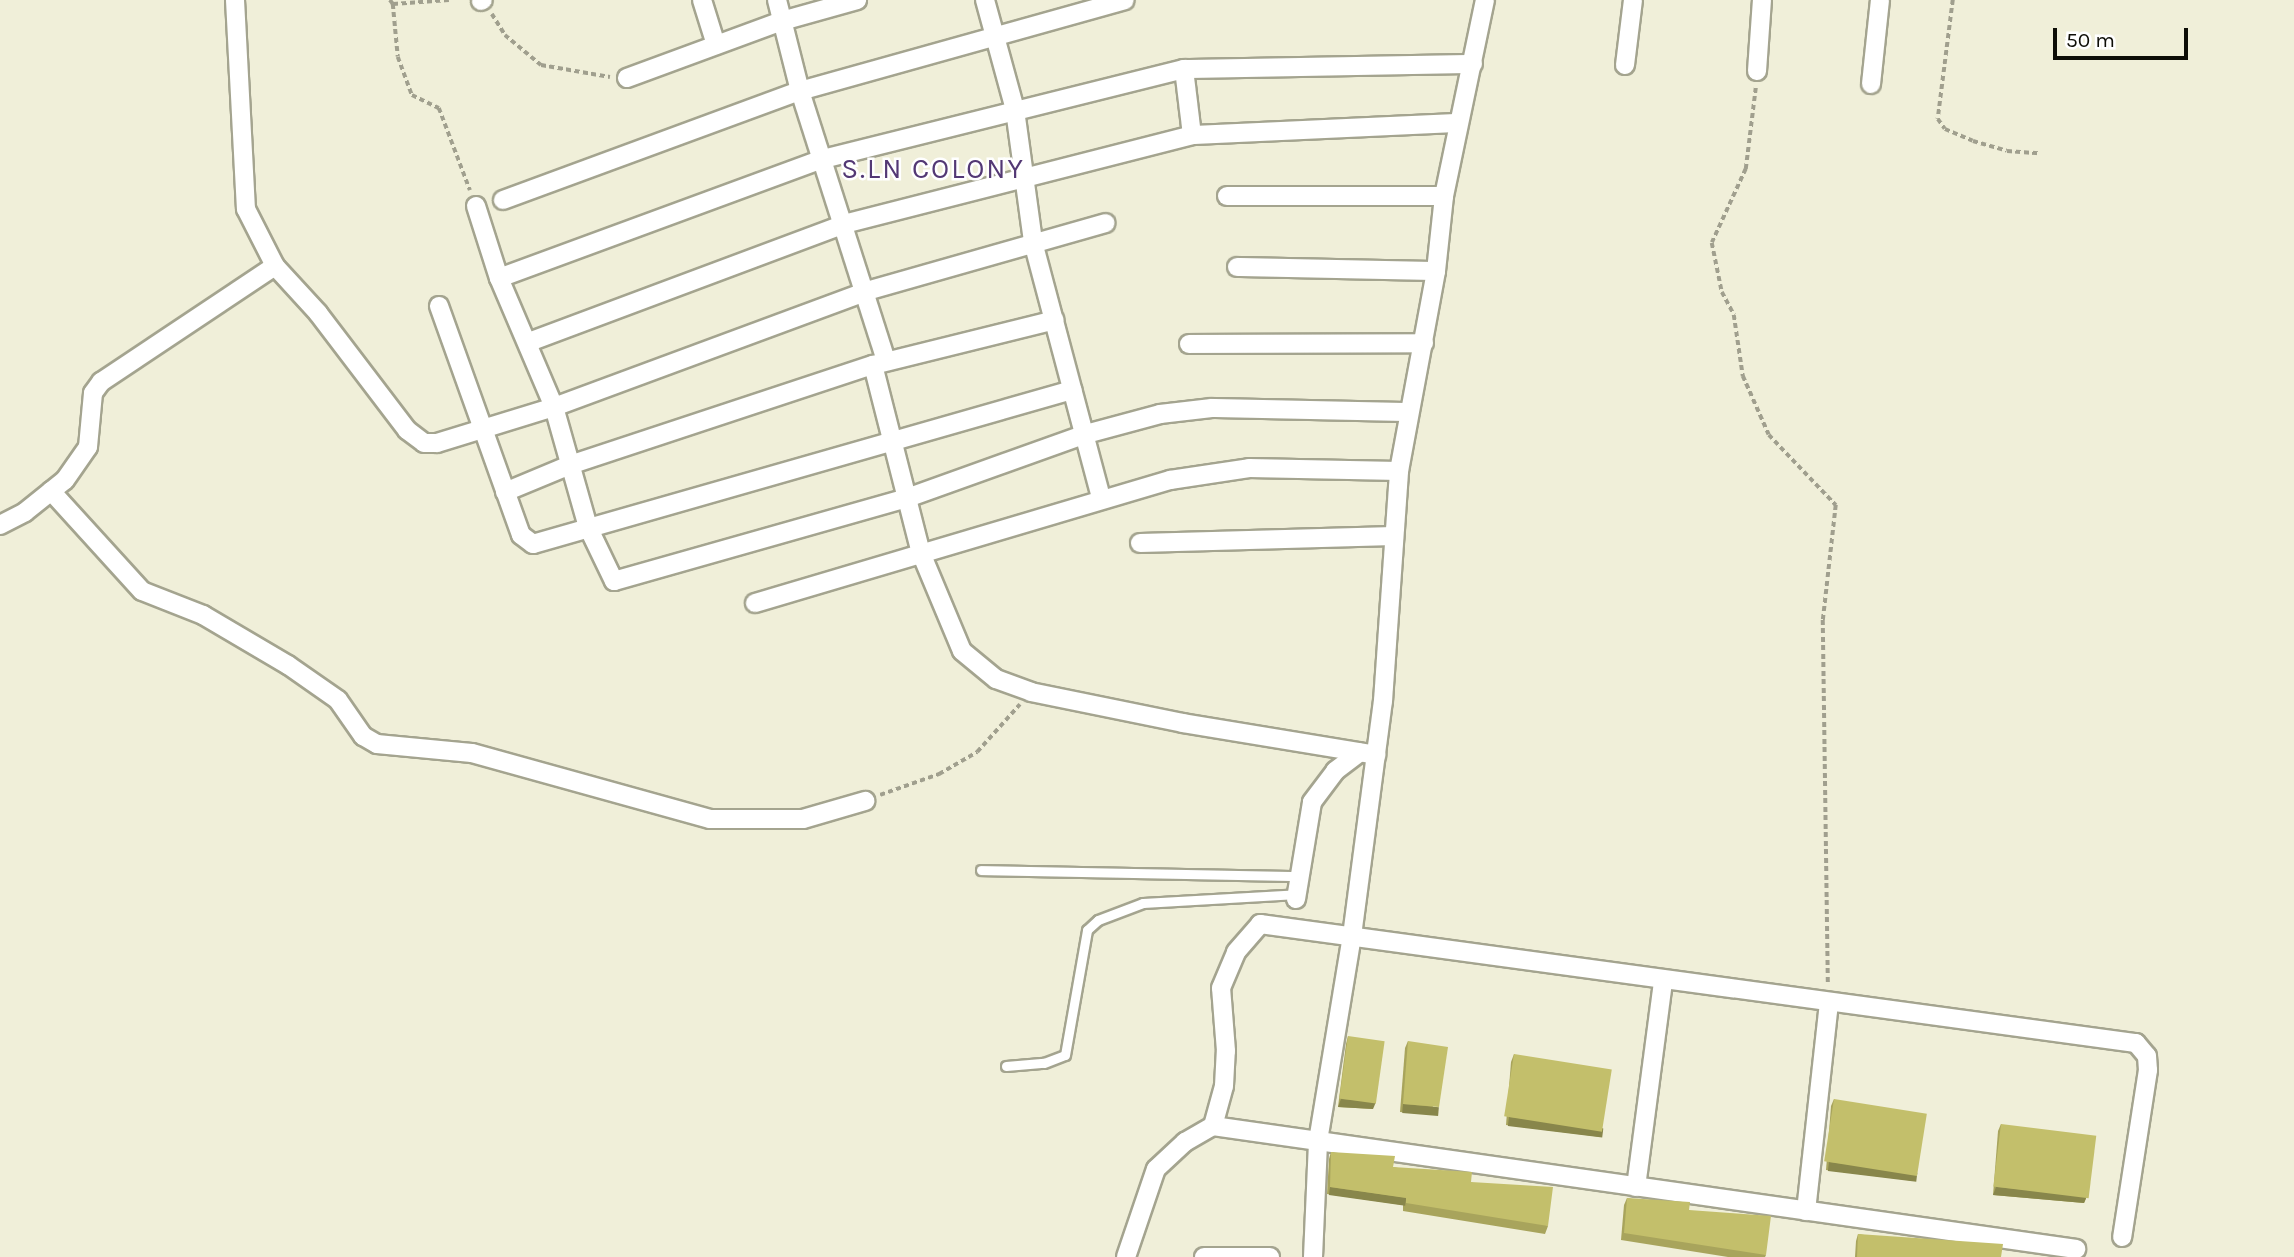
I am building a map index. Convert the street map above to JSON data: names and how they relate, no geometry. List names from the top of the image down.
{
  "districts": ["S.LN COLONY"],
  "scale_bar": "50 m"
}
